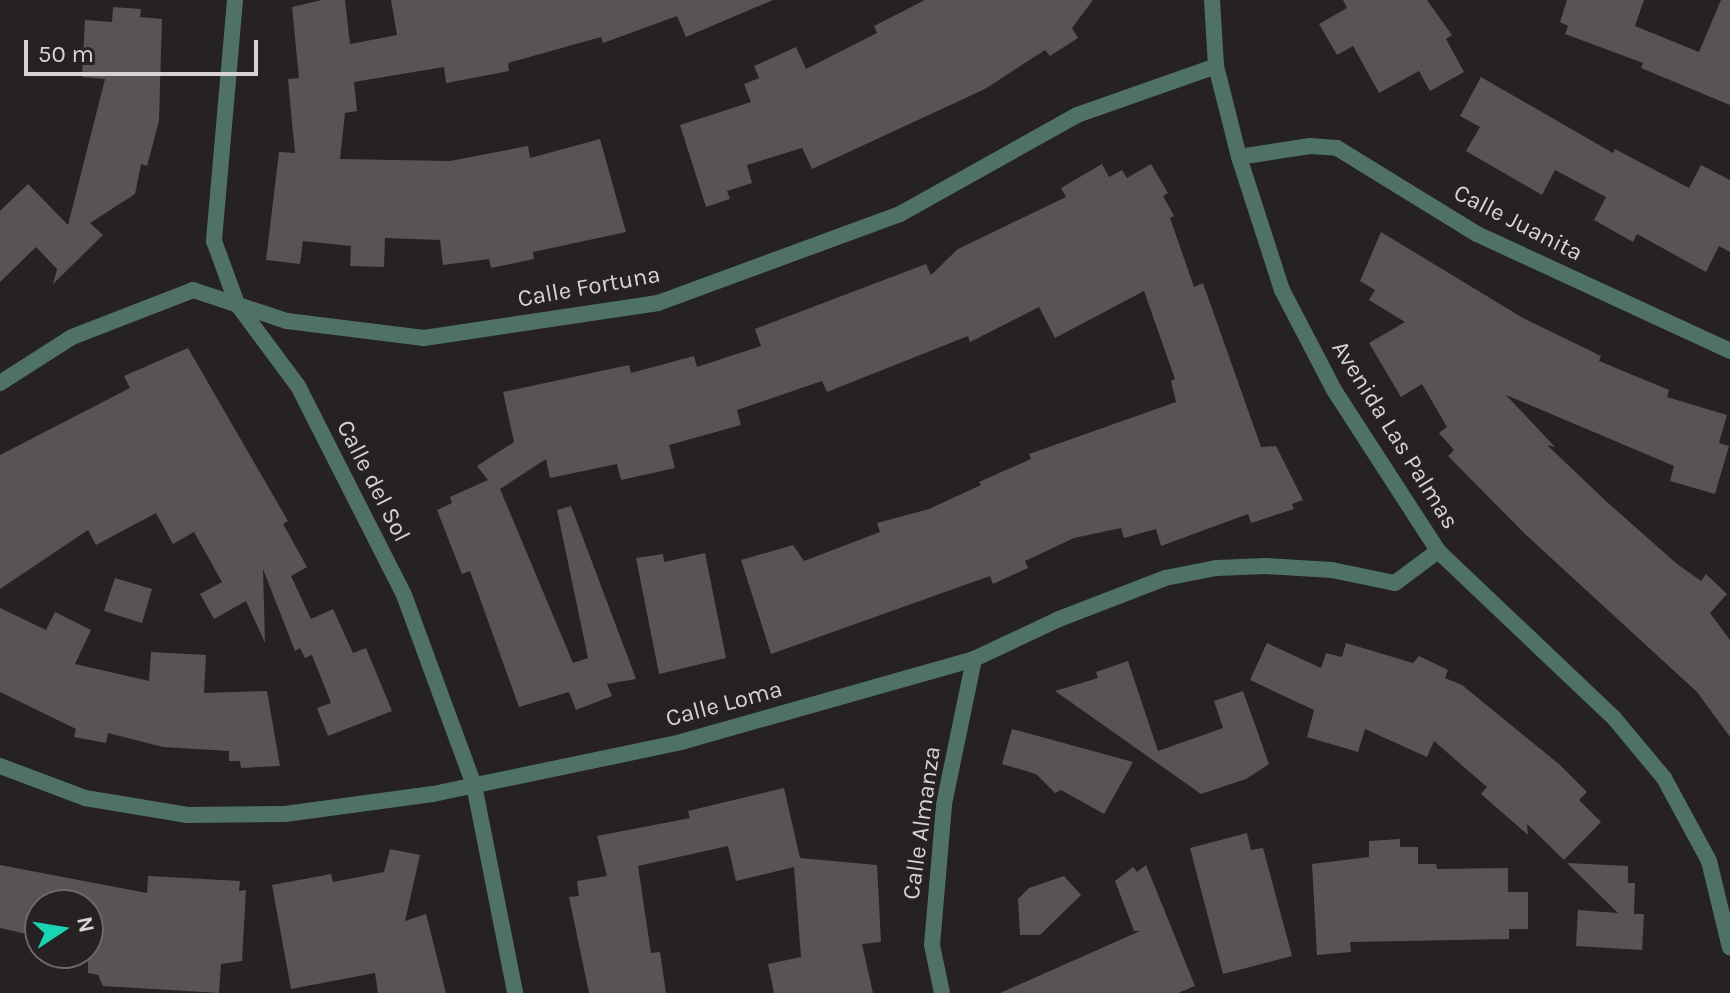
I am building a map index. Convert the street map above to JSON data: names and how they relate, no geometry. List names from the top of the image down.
{
  "streets": {
    "street": [
      "Calle Juanita",
      "Calle Fortuna",
      "Avenida Las Palmas",
      "Calle del Sol",
      "Calle Loma",
      "Calle Almanza"
    ]
  },
  "crossings": [
    ["Calle Juanita", "Avenida Las Palmas"],
    ["Calle Fortuna", "Avenida Las Palmas"],
    ["Calle Fortuna", "Calle del Sol"],
    ["Avenida Las Palmas", "Calle Loma"],
    ["Calle del Sol", "Calle Loma"],
    ["Calle Loma", "Calle Almanza"]
  ],
  "scale_bar": "50 m",
  "north": "right"
}
